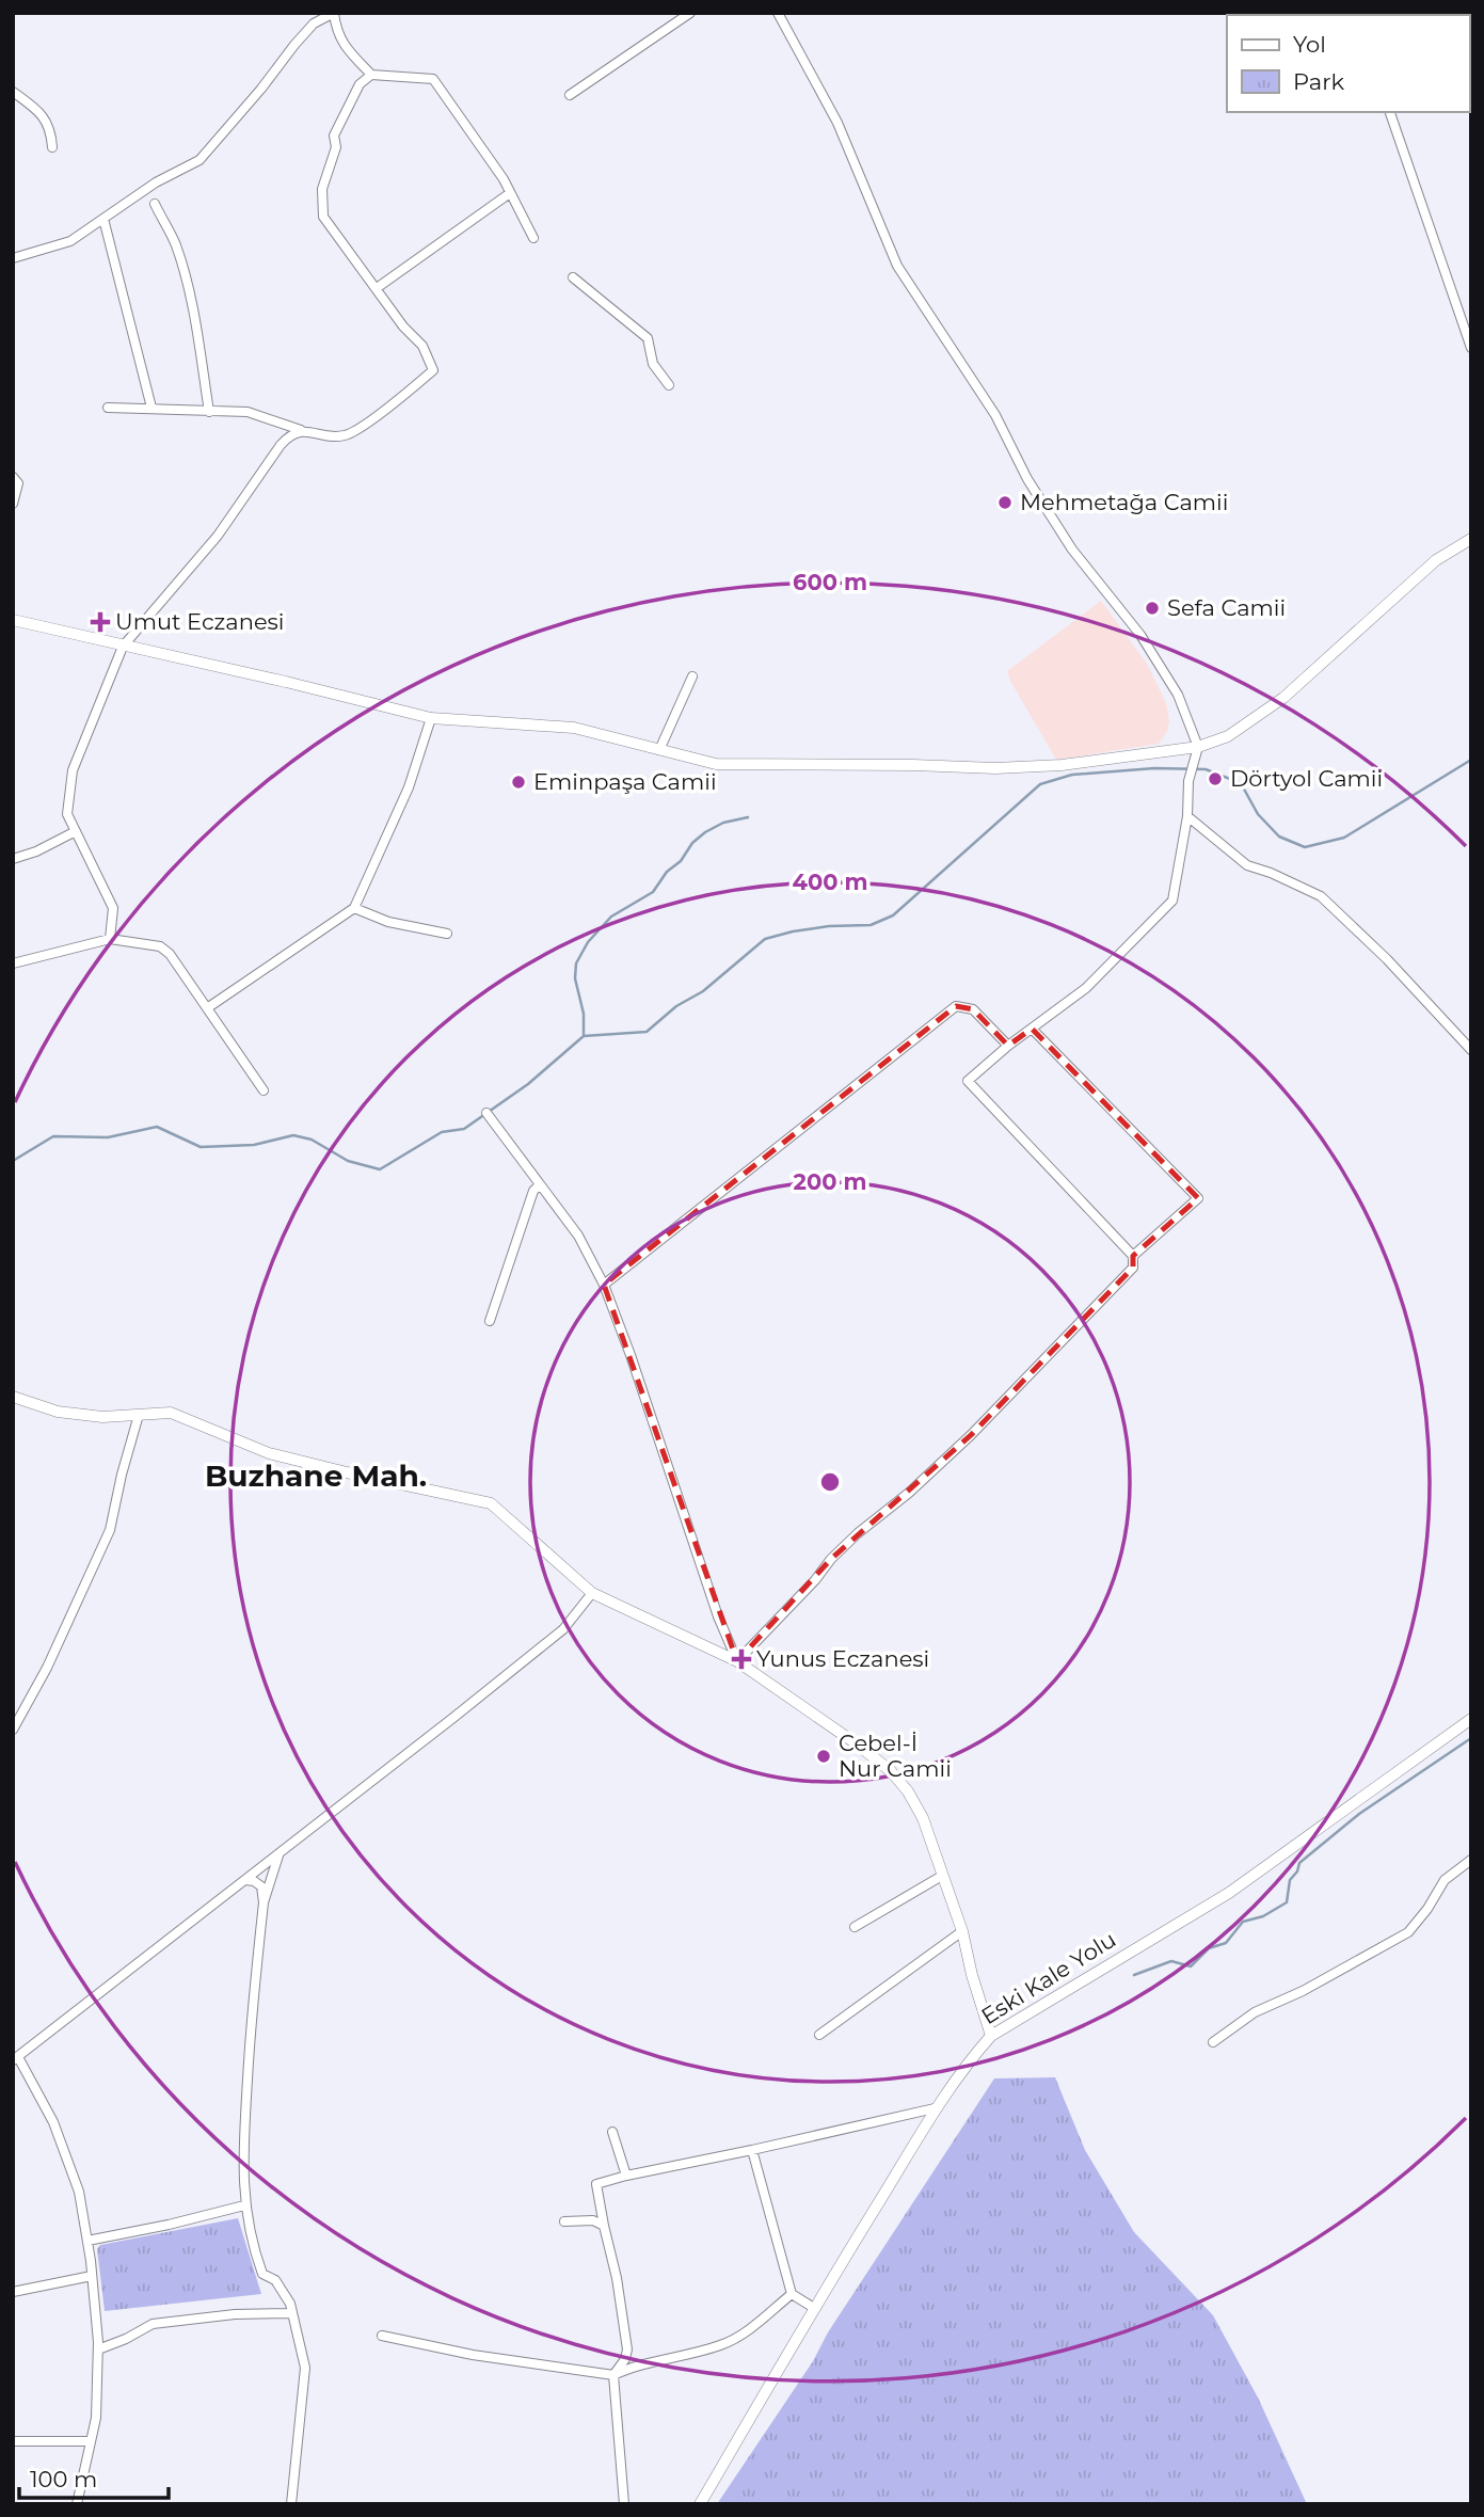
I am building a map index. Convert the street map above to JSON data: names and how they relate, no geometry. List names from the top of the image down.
{
  "streets": {
    "street": ["Eski Kale Yolu"]
  },
  "districts": ["Buzhane Mah."],
  "places": {
    "other": [
      "Mehmetağa Camii",
      "Sefa Camii",
      "Dörtyol Camii",
      "Eminpaşa Camii",
      "Cebel-İ Nur Camii"
    ],
    "health": ["Umut Eczanesi", "Yunus Eczanesi"]
  },
  "legend": ["Yol", "Park"],
  "scale_bar": "100 m",
  "rings": ["600 m", "400 m", "200 m"]
}
